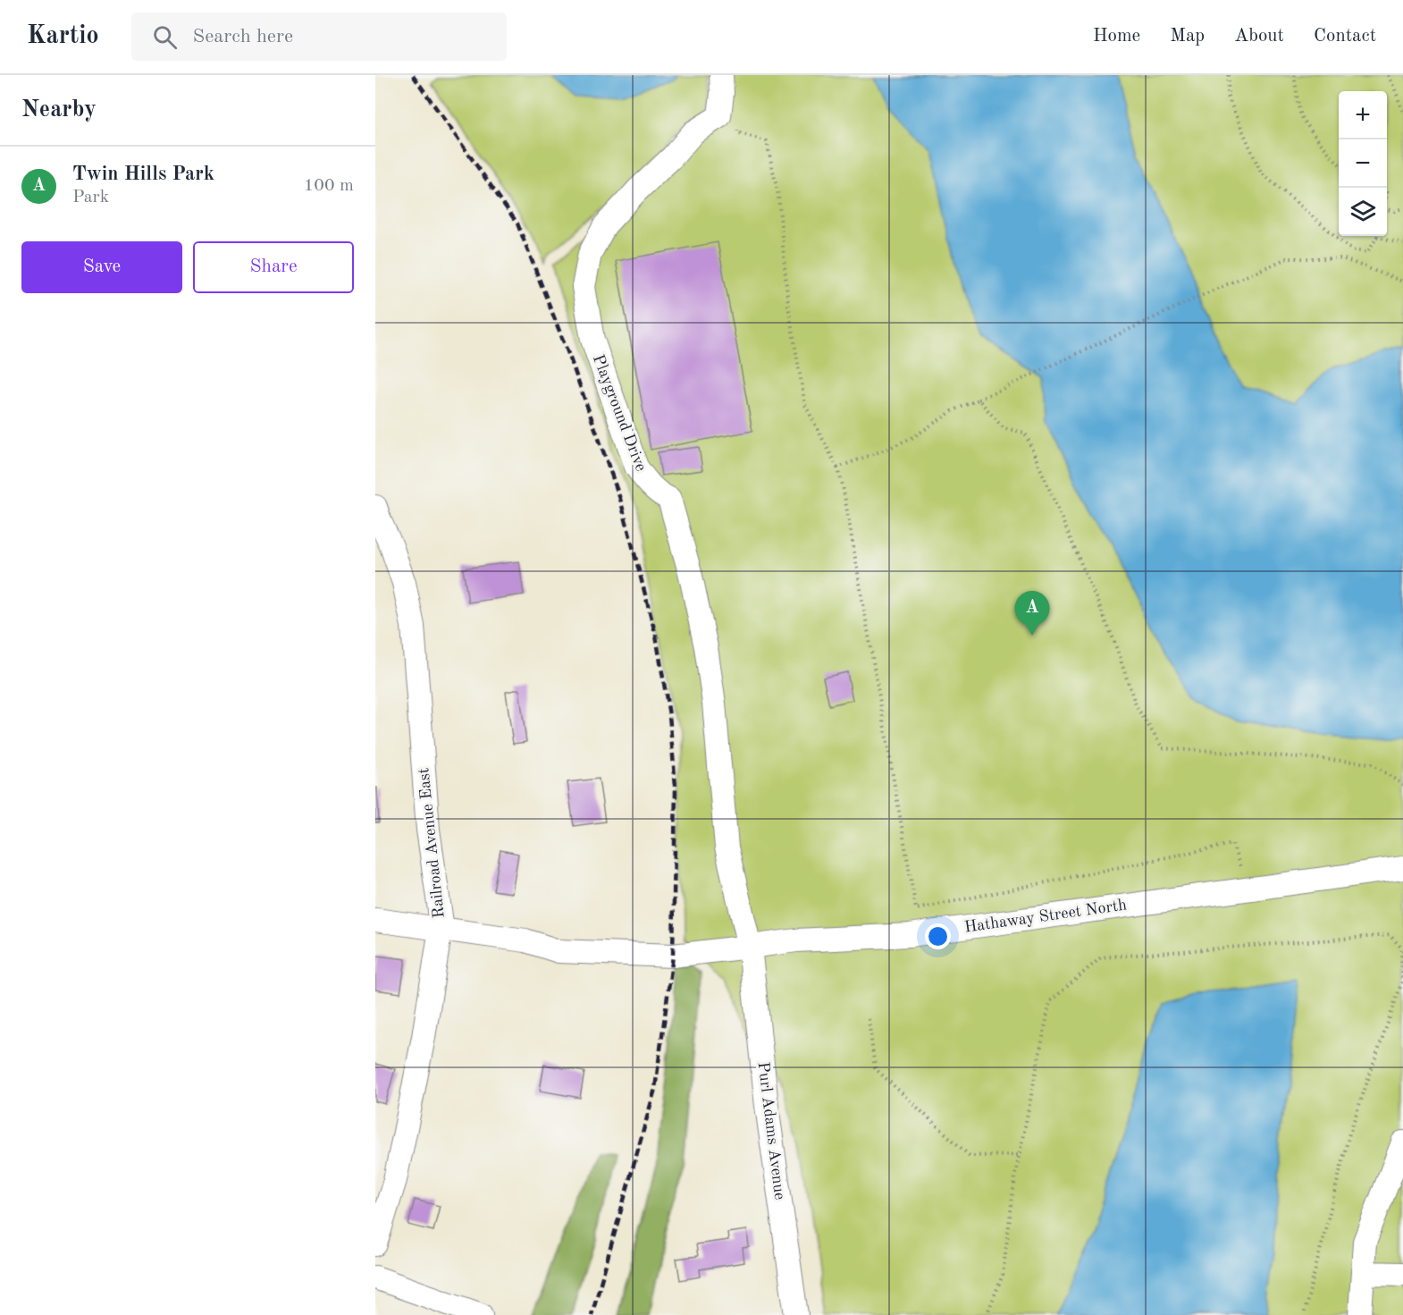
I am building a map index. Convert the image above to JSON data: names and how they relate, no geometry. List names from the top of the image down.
{
  "streets": {
    "street": [
      "Playground Drive",
      "Railroad Avenue East",
      "Hathaway Street North",
      "Purl Adams Avenue"
    ]
  },
  "crossings": [
    ["Playground Drive", "Hathaway Street North"],
    ["Playground Drive", "Purl Adams Avenue"],
    ["Railroad Avenue East", "Hathaway Street North"],
    ["Hathaway Street North", "Purl Adams Avenue"]
  ],
  "page": {
    "header": "Kartio",
    "search": "Search here",
    "nav": [
      "Home",
      "Map",
      "About",
      "Contact"
    ],
    "heading": "Nearby",
    "map_buttons": ["+", "−"],
    "list": [
      {
        "mark": "A",
        "name": "Twin Hills Park",
        "note": "Park",
        "value": "100 m"
      }
    ],
    "buttons": ["Save", "Share"],
    "pins": "A"
  }
}
